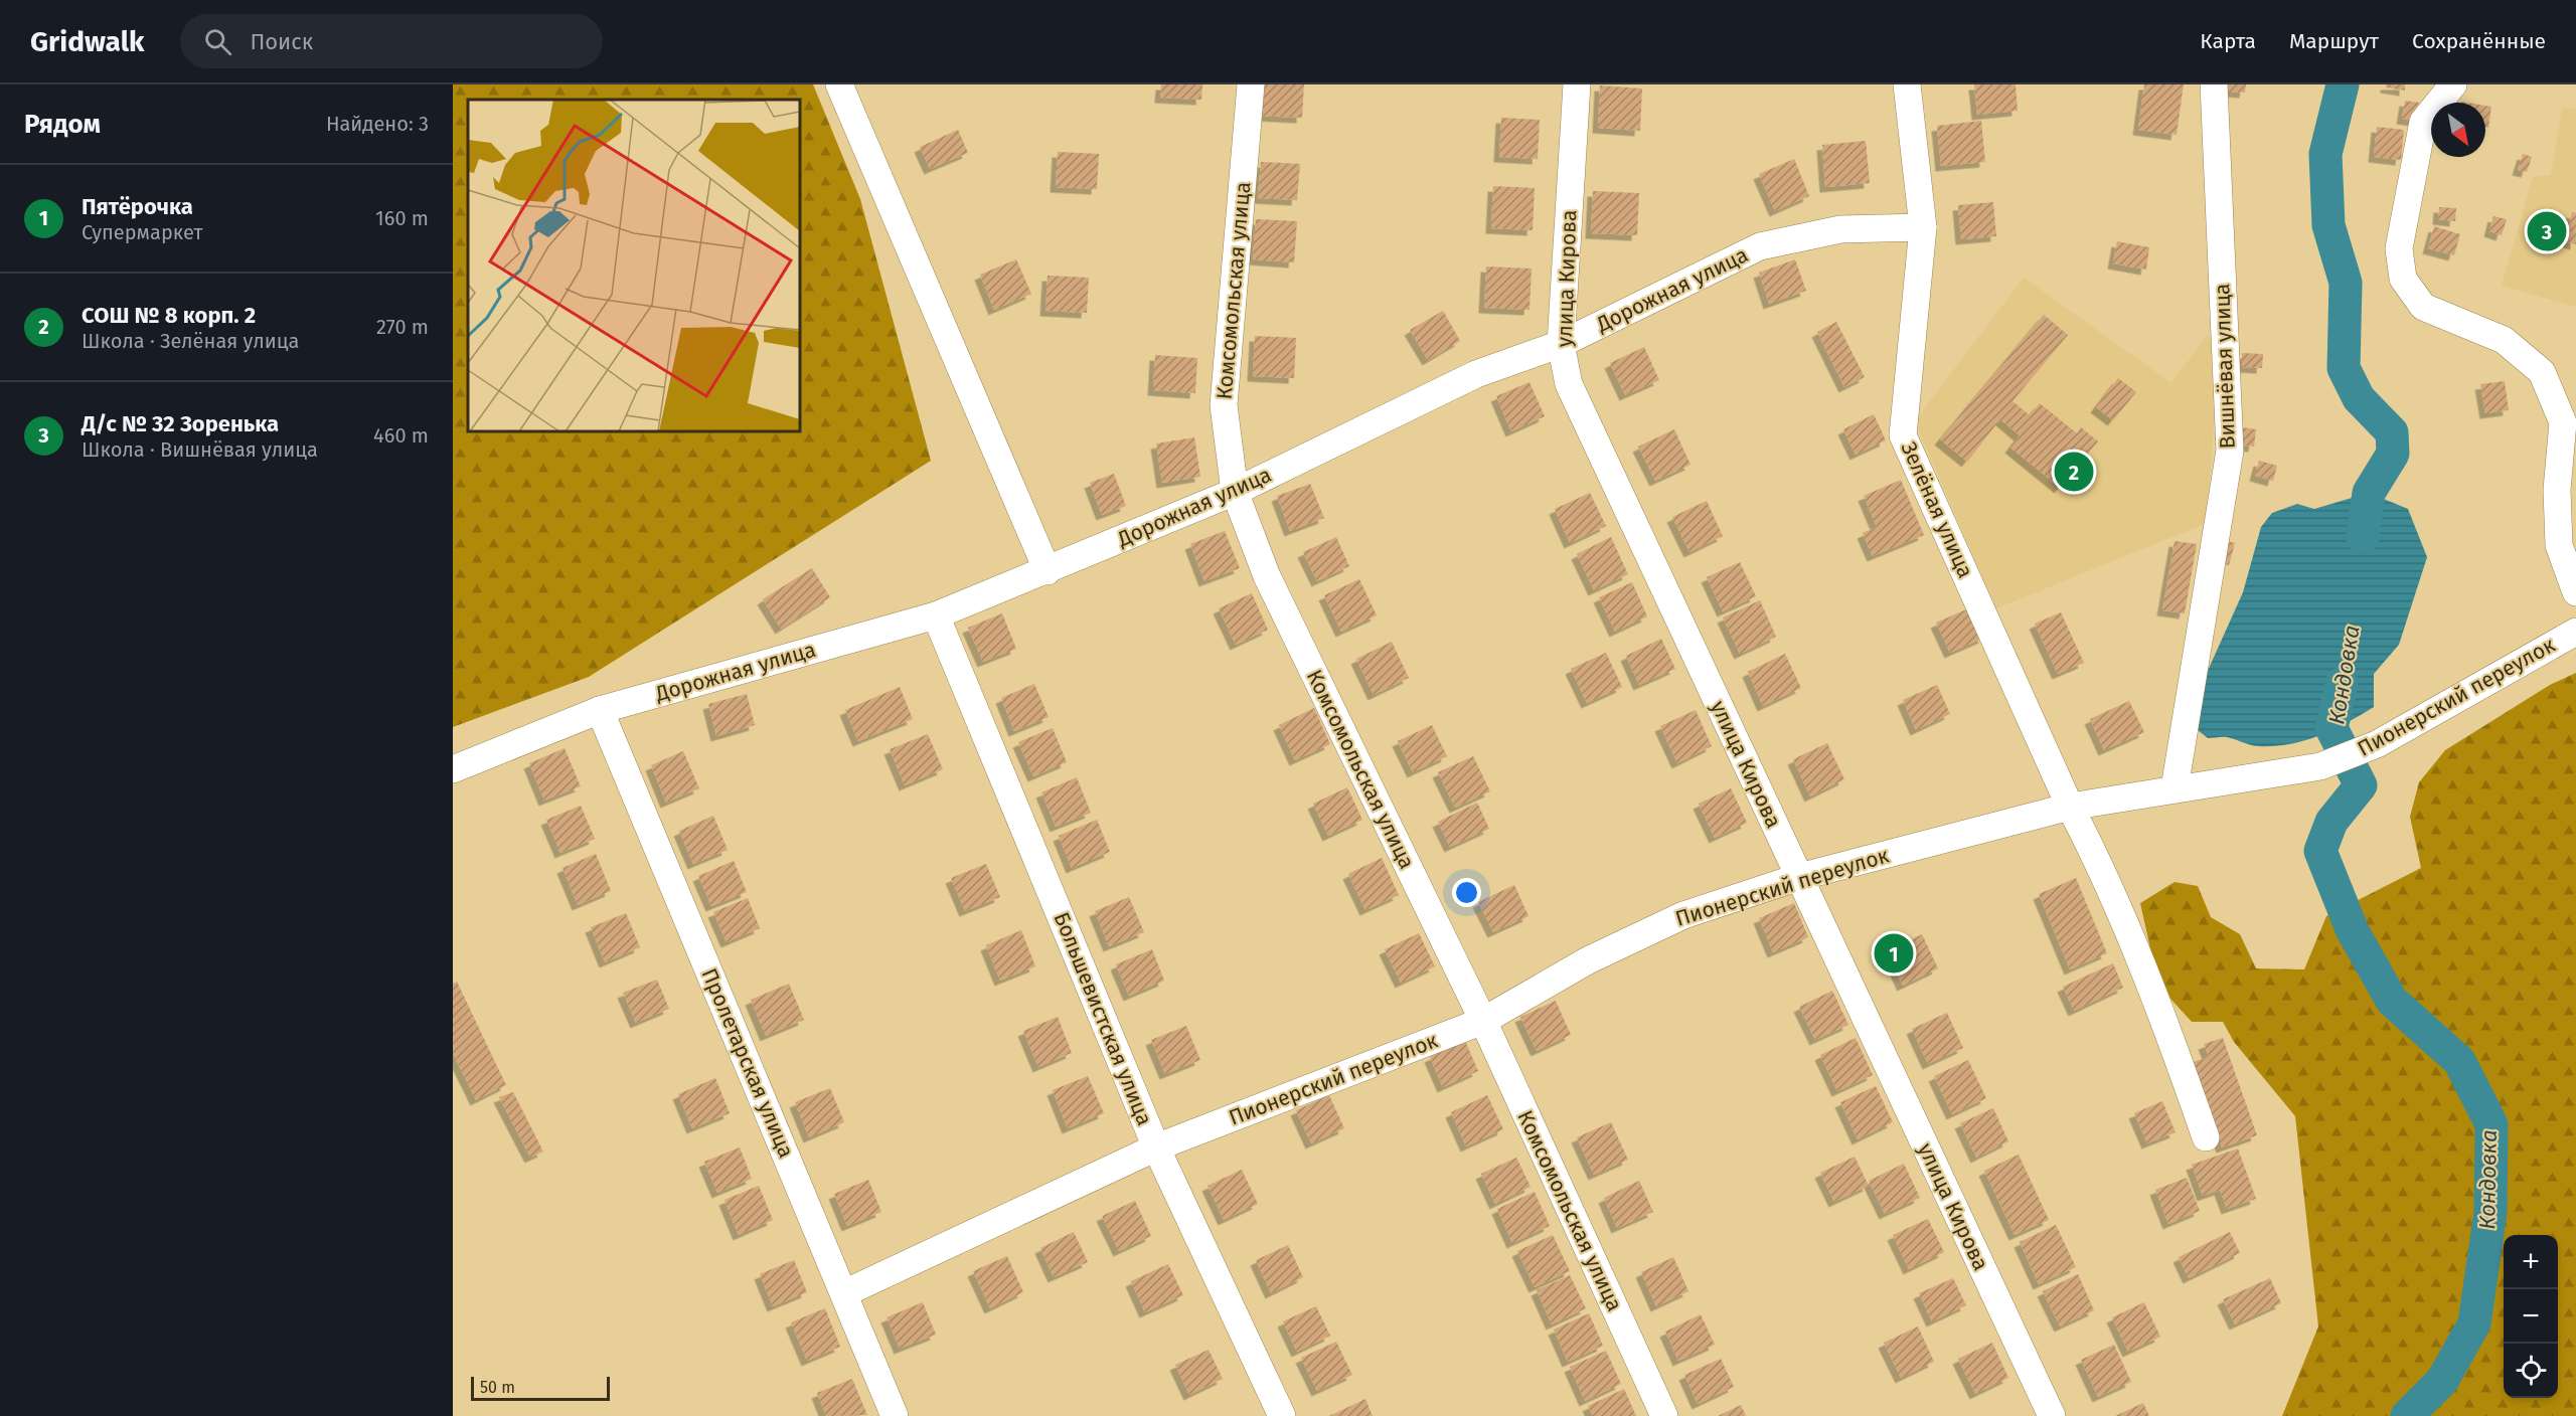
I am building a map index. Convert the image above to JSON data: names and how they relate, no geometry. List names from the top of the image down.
{
  "streets": {
    "street": [
      "улица Кирова",
      "Дорожная улица",
      "Комсомольская улица",
      "Вишнёвая улица",
      "Зелёная улица",
      "Пионерский переулок",
      "Большевистская улица",
      "Пролетарская улица"
    ]
  },
  "crossings": [
    ["улица Кирова", "Дорожная улица"],
    ["улица Кирова", "Пионерский переулок"],
    ["Дорожная улица", "Комсомольская улица"],
    ["Дорожная улица", "Зелёная улица"],
    ["Дорожная улица", "Большевистская улица"],
    ["Дорожная улица", "Пролетарская улица"],
    ["Комсомольская улица", "Пионерский переулок"],
    ["Вишнёвая улица", "Пионерский переулок"],
    ["Зелёная улица", "Пионерский переулок"],
    ["Пионерский переулок", "Большевистская улица"],
    ["Пионерский переулок", "Пролетарская улица"]
  ],
  "water": ["Кондовка"],
  "scale_bar": "50 m",
  "north": "bottom right",
  "page": {
    "header": "Gridwalk",
    "search": "Поиск",
    "nav": ["Карта", "Маршрут", "Сохранённые"],
    "heading": ["Рядом", "Найдено: 3"],
    "list": [
      {
        "mark": "1",
        "name": "Пятёрочка",
        "note": "Супермаркет",
        "value": "160 m"
      },
      {
        "mark": "2",
        "name": "СОШ № 8 корп. 2",
        "note": "Школа · Зелёная улица",
        "value": "270 m"
      },
      {
        "mark": "3",
        "name": "Д/с № 32 Зоренька",
        "note": "Школа · Вишнёвая улица",
        "value": "460 m"
      }
    ],
    "pins": ["3", "2", "1"],
    "map_buttons": ["+", "−"],
    "scale": "50 m"
  }
}
